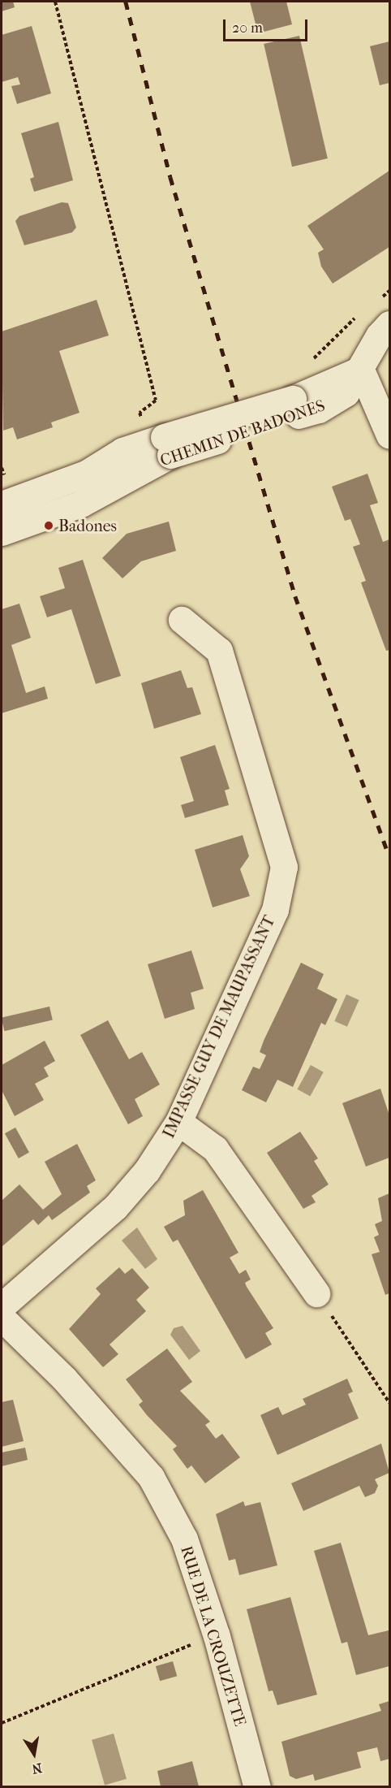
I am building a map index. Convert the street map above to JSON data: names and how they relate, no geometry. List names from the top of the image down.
{
  "streets": {
    "street": ["CHEMIN DE BADONES", "IMPASSE GUY DE MAUPASSANT", "RUE DE LA CROUZETTE"]
  },
  "places": ["Badones"],
  "scale_bar": "20 m",
  "north": "bottom"
}
